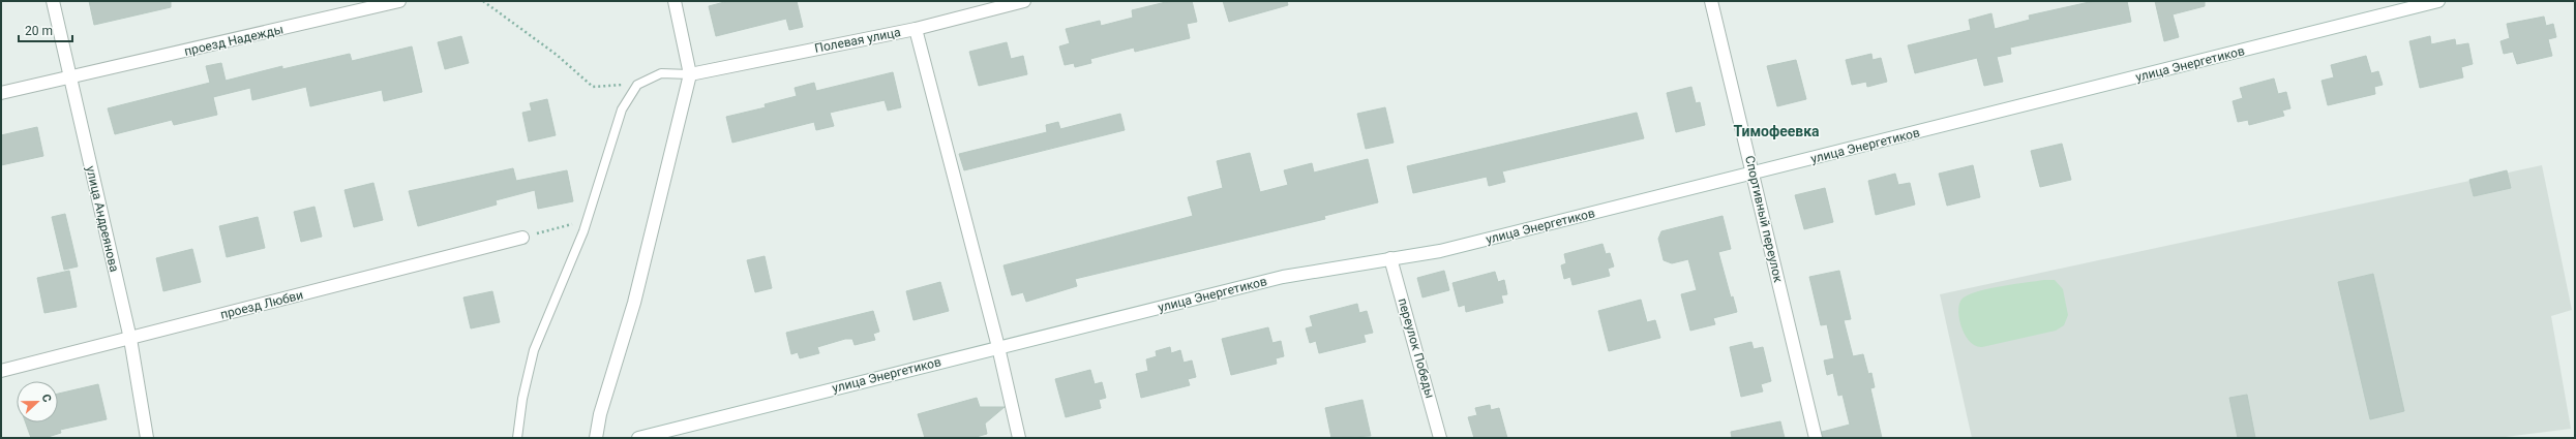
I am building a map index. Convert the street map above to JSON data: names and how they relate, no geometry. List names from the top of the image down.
{
  "streets": {
    "street": [
      "проезд Надежды",
      "Полевая улица",
      "улица Энергетиков",
      "улица Андреянова",
      "Спортивный переулок",
      "проезд Любви",
      "переулок Победы"
    ]
  },
  "crossings": [
    ["проезд Надежды", "улица Андреянова"],
    ["улица Энергетиков", "Спортивный переулок"],
    ["улица Энергетиков", "переулок Победы"],
    ["улица Андреянова", "проезд Любви"]
  ],
  "districts": ["Тимофеевка"],
  "scale_bar": "20 m",
  "north": "right"
}
